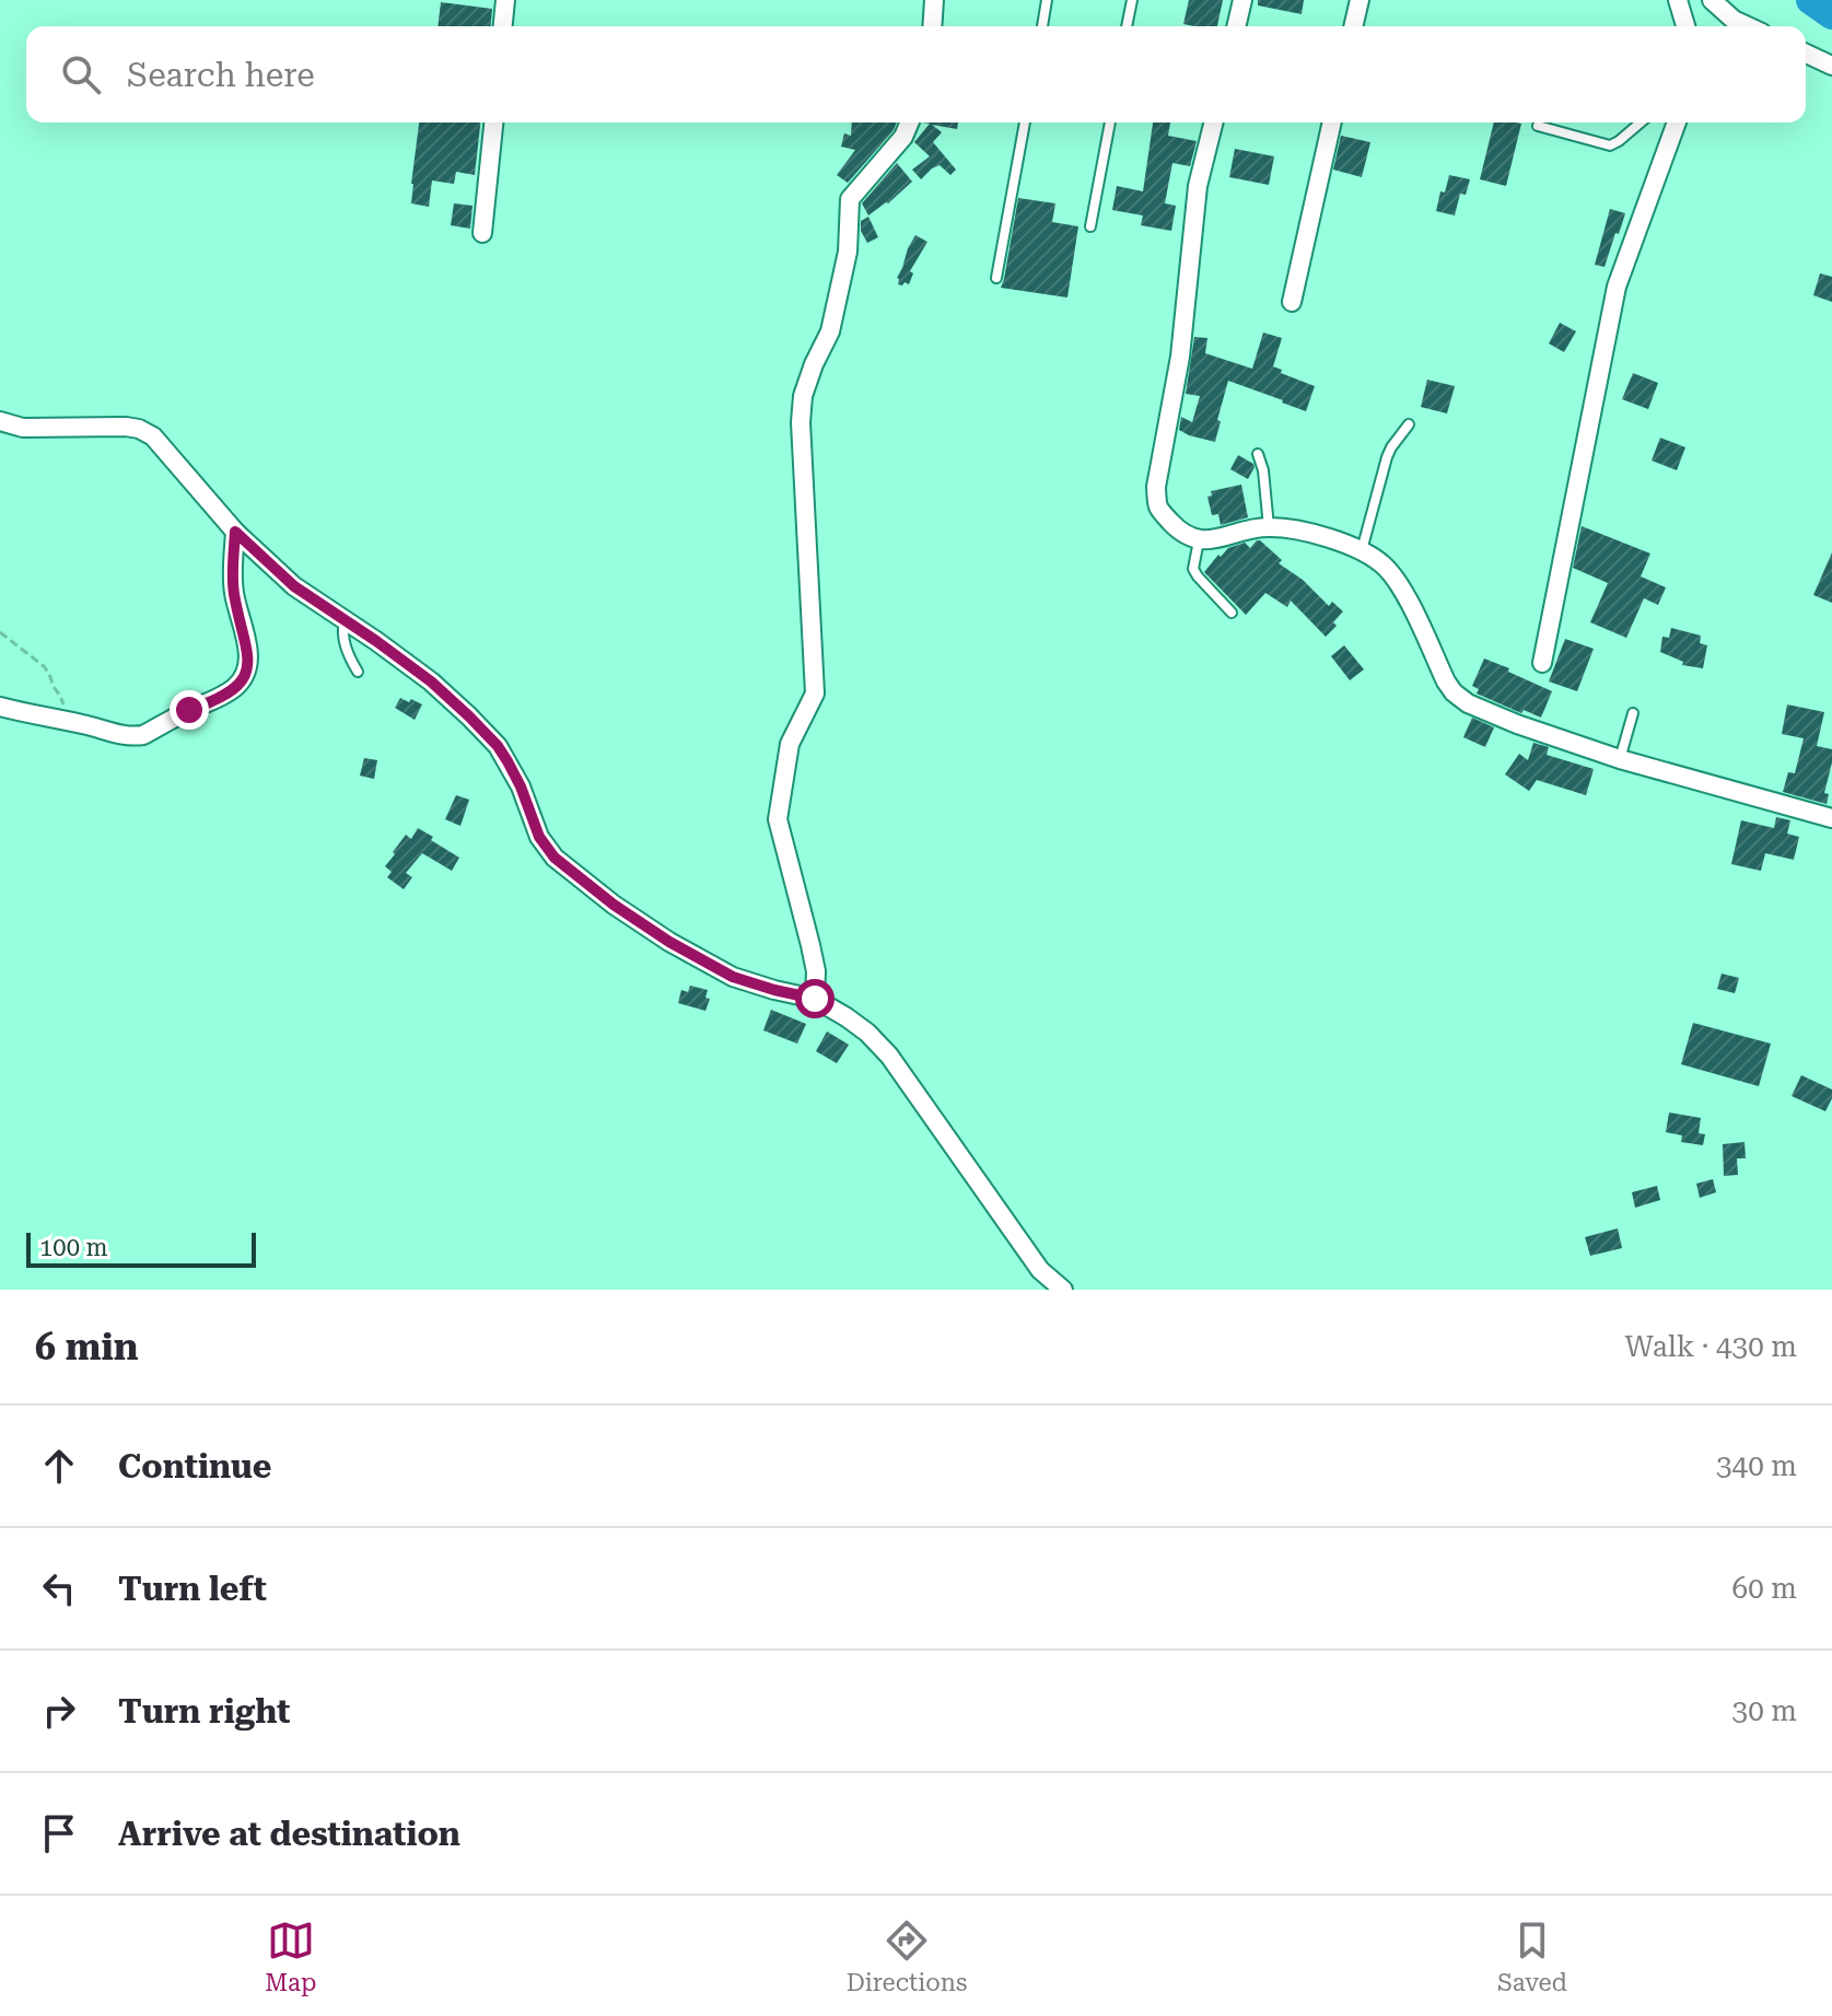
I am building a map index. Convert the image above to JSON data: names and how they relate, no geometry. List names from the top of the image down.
{
  "scale_bar": "100 m",
  "page": {
    "search": "Search here",
    "scale": "100 m",
    "heading": ["6 min", "Walk · 430 m"],
    "list": [
      ["Continue", "340 m"],
      ["Turn left", "60 m"],
      ["Turn right", "30 m"],
      "Arrive at destination"
    ],
    "nav": ["Map", "Directions", "Saved"]
  }
}
